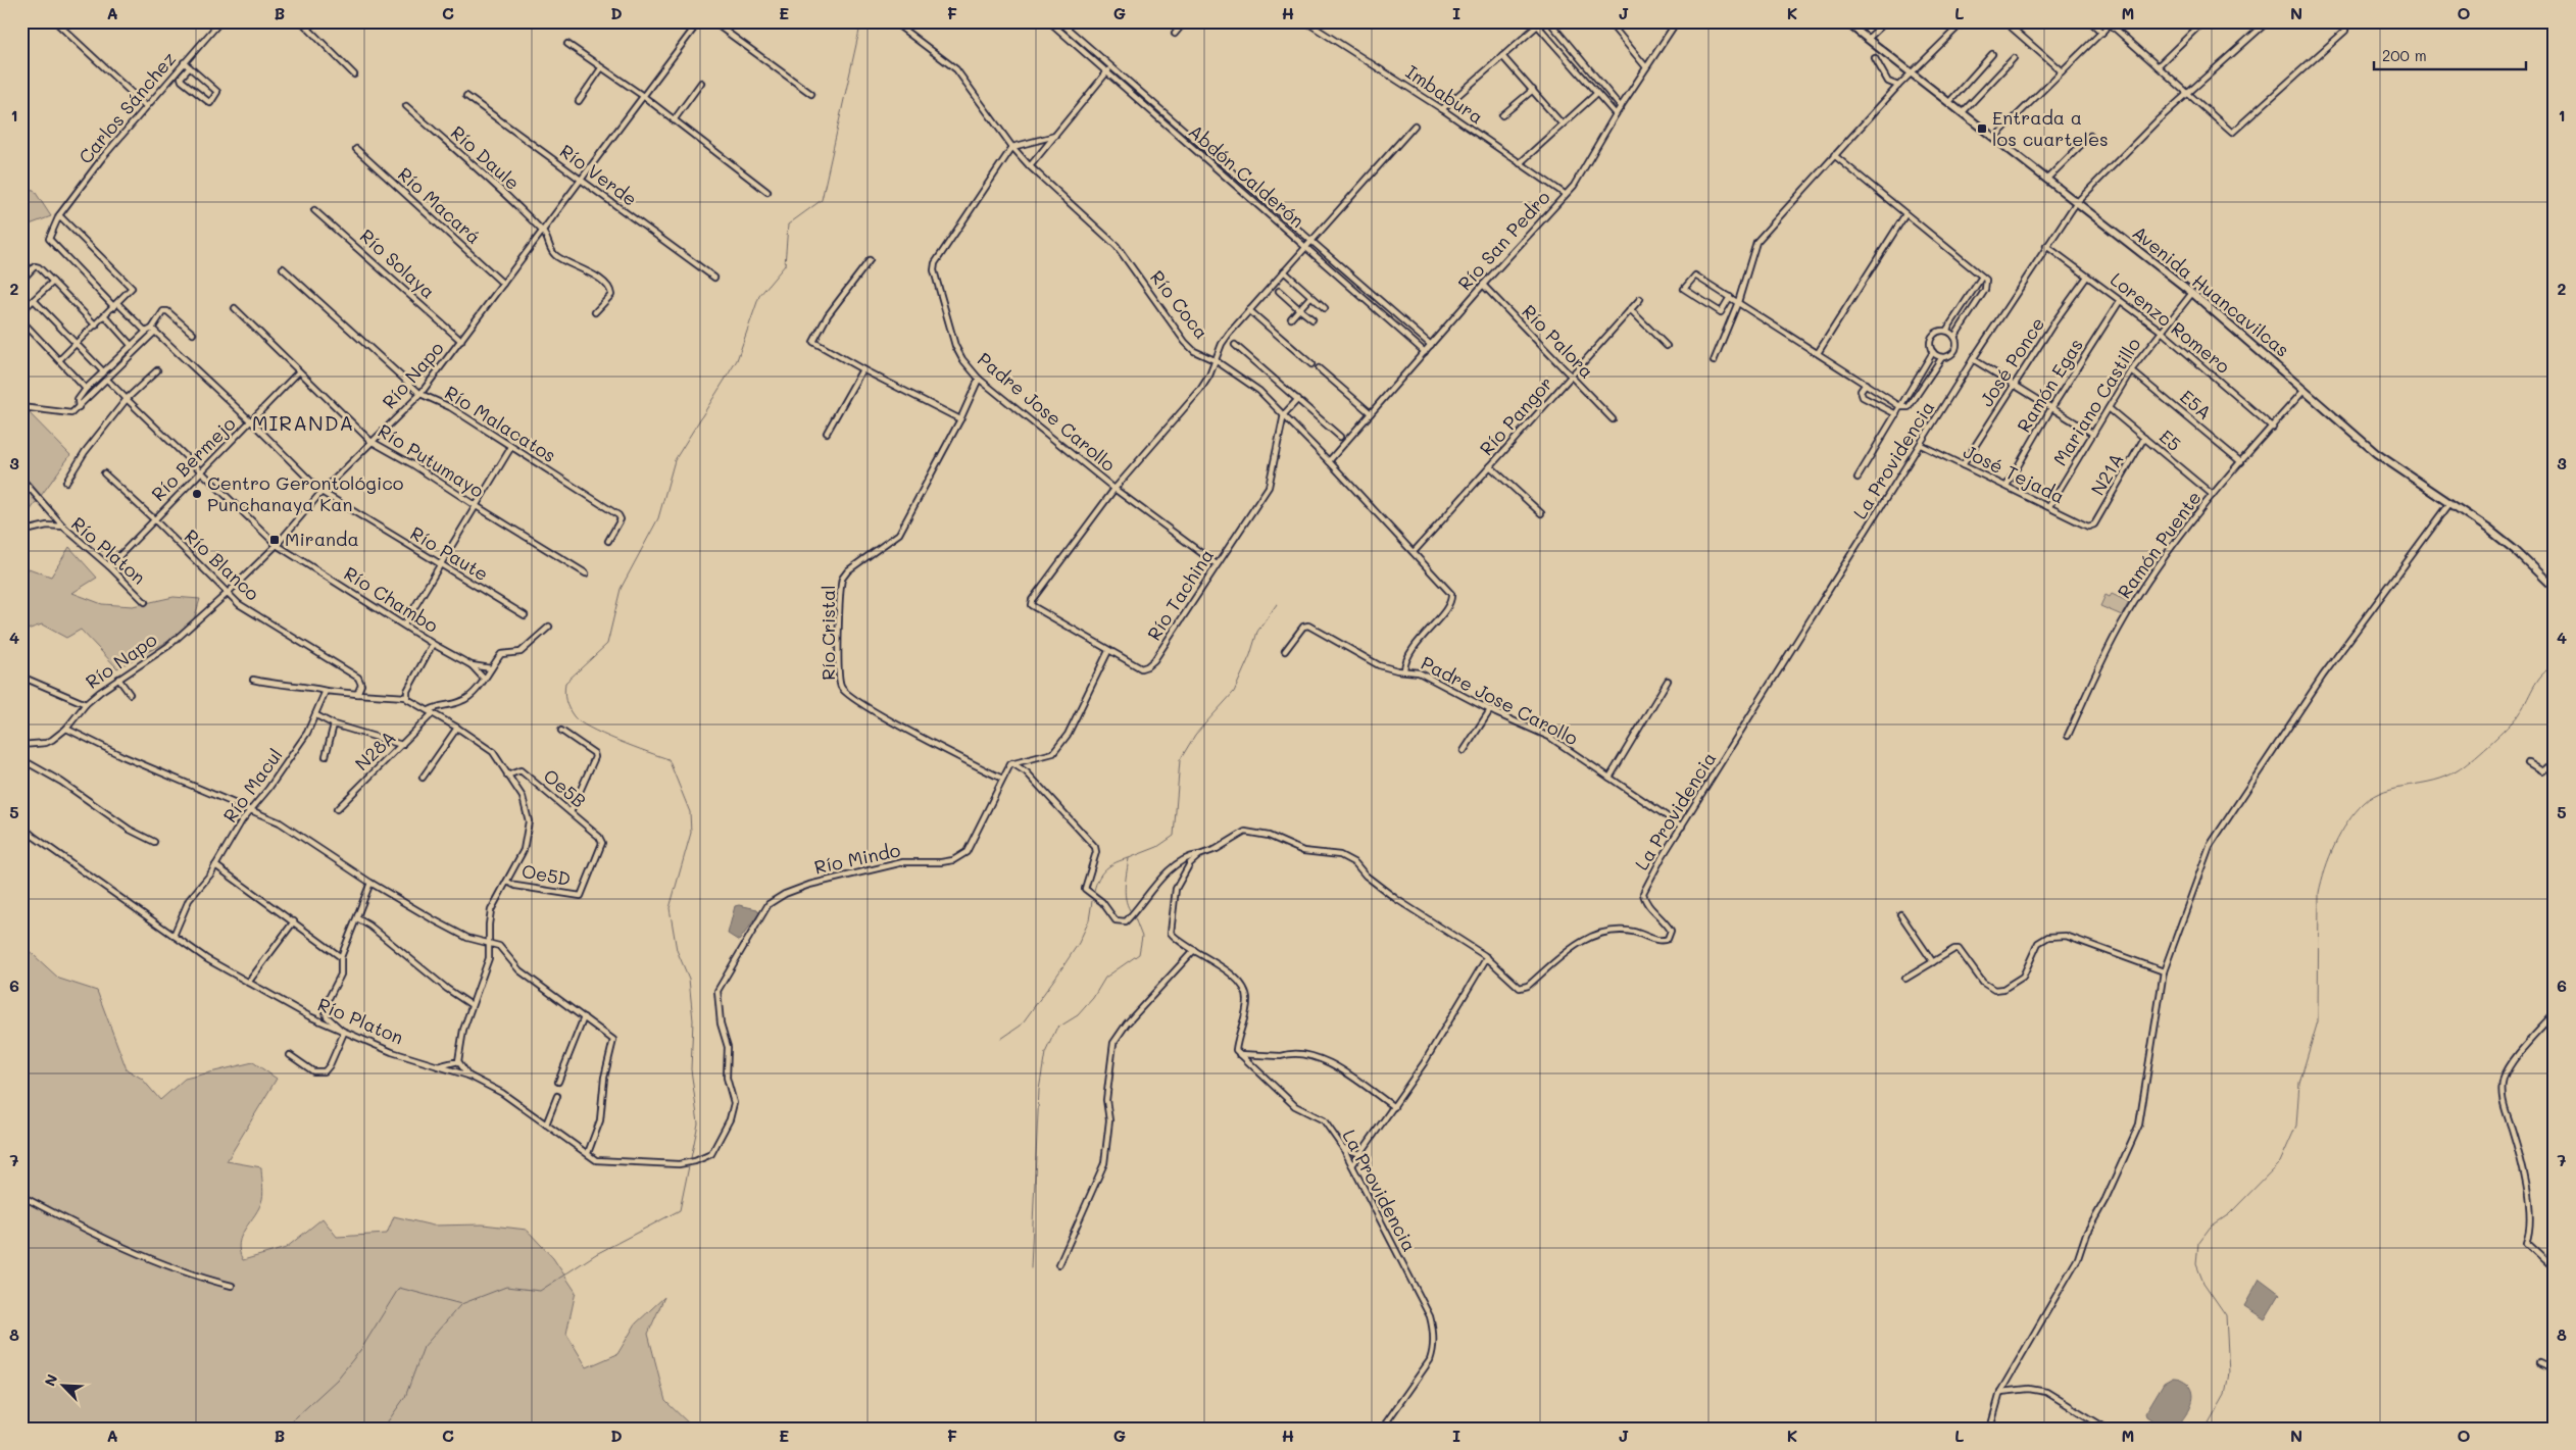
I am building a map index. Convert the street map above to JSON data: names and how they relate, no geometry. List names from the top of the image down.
{
  "streets": {
    "street": [
      "Imbabura",
      "Carlos Sánchez",
      "Río Daule",
      "Río Verde",
      "Abdón Calderón",
      "Río Macará",
      "Río San Pedro",
      "Río Solaya",
      "Avenida Huancavilcas",
      "Río Coca",
      "Lorenzo Romero",
      "Río Palora",
      "José Ponce",
      "Río Napo",
      "Ramón Egas",
      "Mariano Castillo",
      "E5A",
      "Padre Jose Carollo",
      "Río Pangor",
      "Río Malacatos",
      "E5",
      "Río Bermejo",
      "La Providencia",
      "Río Putumayo",
      "José Tejada",
      "N21A",
      "Ramón Puente",
      "Río Platon",
      "Río Paute",
      "Río Blanco",
      "Río Tachina",
      "Río Chambo",
      "Río Cristal",
      "N28A",
      "Río Macul",
      "Oe5B",
      "Río Mindo",
      "Oe5D"
    ]
  },
  "crossings": [
    ["Imbabura", "Río San Pedro"],
    ["Río Daule", "Río Napo"],
    ["Río Verde", "Río Napo"],
    ["Abdón Calderón", "Río San Pedro"],
    ["Río Macará", "Río Napo"],
    ["Río San Pedro", "Río Coca"],
    ["Río San Pedro", "Río Palora"],
    ["Río Solaya", "Río Napo"],
    ["Avenida Huancavilcas", "Mariano Castillo"],
    ["Avenida Huancavilcas", "La Providencia"],
    ["Avenida Huancavilcas", "Ramón Puente"],
    ["Río Coca", "Padre Jose Carollo"],
    ["Río Coca", "Río Pangor"],
    ["Río Coca", "Río Tachina"],
    ["Lorenzo Romero", "José Ponce"],
    ["Lorenzo Romero", "Ramón Egas"],
    ["Lorenzo Romero", "Mariano Castillo"],
    ["Lorenzo Romero", "La Providencia"],
    ["Lorenzo Romero", "Ramón Puente"],
    ["Río Palora", "Río Pangor"],
    ["José Ponce", "José Tejada"],
    ["Río Napo", "Río Malacatos"],
    ["Río Napo", "Río Putumayo"],
    ["Río Napo", "Río Paute"],
    ["Río Napo", "Río Blanco"],
    ["Río Napo", "Río Chambo"],
    ["Ramón Egas", "José Tejada"],
    ["Mariano Castillo", "E5A"],
    ["Mariano Castillo", "E5"],
    ["Mariano Castillo", "José Tejada"],
    ["E5A", "Ramón Puente"],
    ["Padre Jose Carollo", "La Providencia"],
    ["Padre Jose Carollo", "Río Tachina"],
    ["Padre Jose Carollo", "Río Cristal"],
    ["E5", "N21A"],
    ["E5", "Ramón Puente"],
    ["Río Bermejo", "Río Putumayo"],
    ["Río Bermejo", "Río Platon"],
    ["Río Bermejo", "Río Paute"],
    ["Río Bermejo", "Río Blanco"],
    ["Río Bermejo", "Río Chambo"],
    ["La Providencia", "José Tejada"],
    ["José Tejada", "N21A"],
    ["Río Platon", "Río Macul"],
    ["Río Platon", "Río Mindo"],
    ["Río Cristal", "Río Mindo"],
    ["Oe5B", "Oe5D"]
  ],
  "districts": ["MIRANDA"],
  "places": {
    "transit": ["Entrada a los cuarteles", "Miranda"],
    "other": ["Centro Gerontológico Punchanaya Kan"]
  },
  "scale_bar": "200 m",
  "north": "top left",
  "grid": {
    "columns": [
      "A",
      "B",
      "C",
      "D",
      "E",
      "F",
      "G",
      "H",
      "I",
      "J",
      "K",
      "L",
      "M",
      "N",
      "O"
    ],
    "rows": [
      "1",
      "2",
      "3",
      "4",
      "5",
      "6",
      "7",
      "8"
    ]
  }
}
